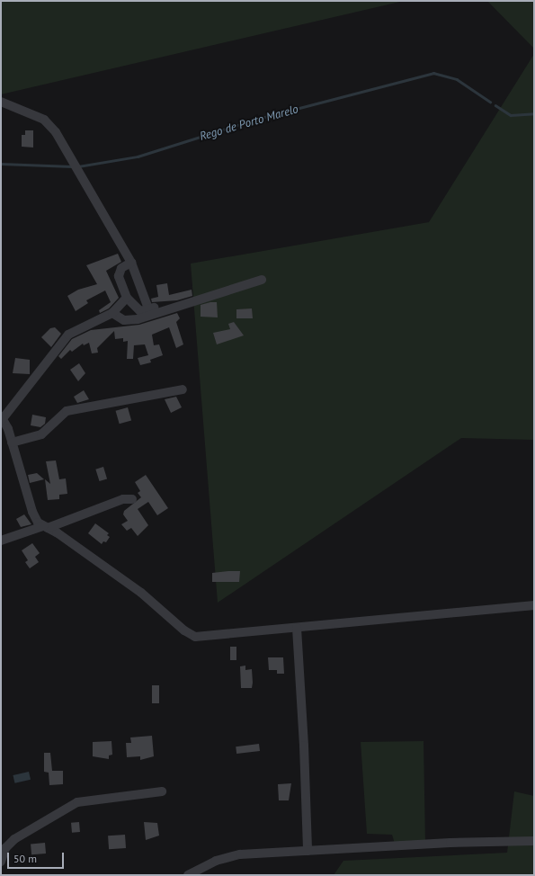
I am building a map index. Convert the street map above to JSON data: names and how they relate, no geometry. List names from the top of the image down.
{
  "water": ["Rego de Porto Marelo"],
  "scale_bar": "50 m"
}
